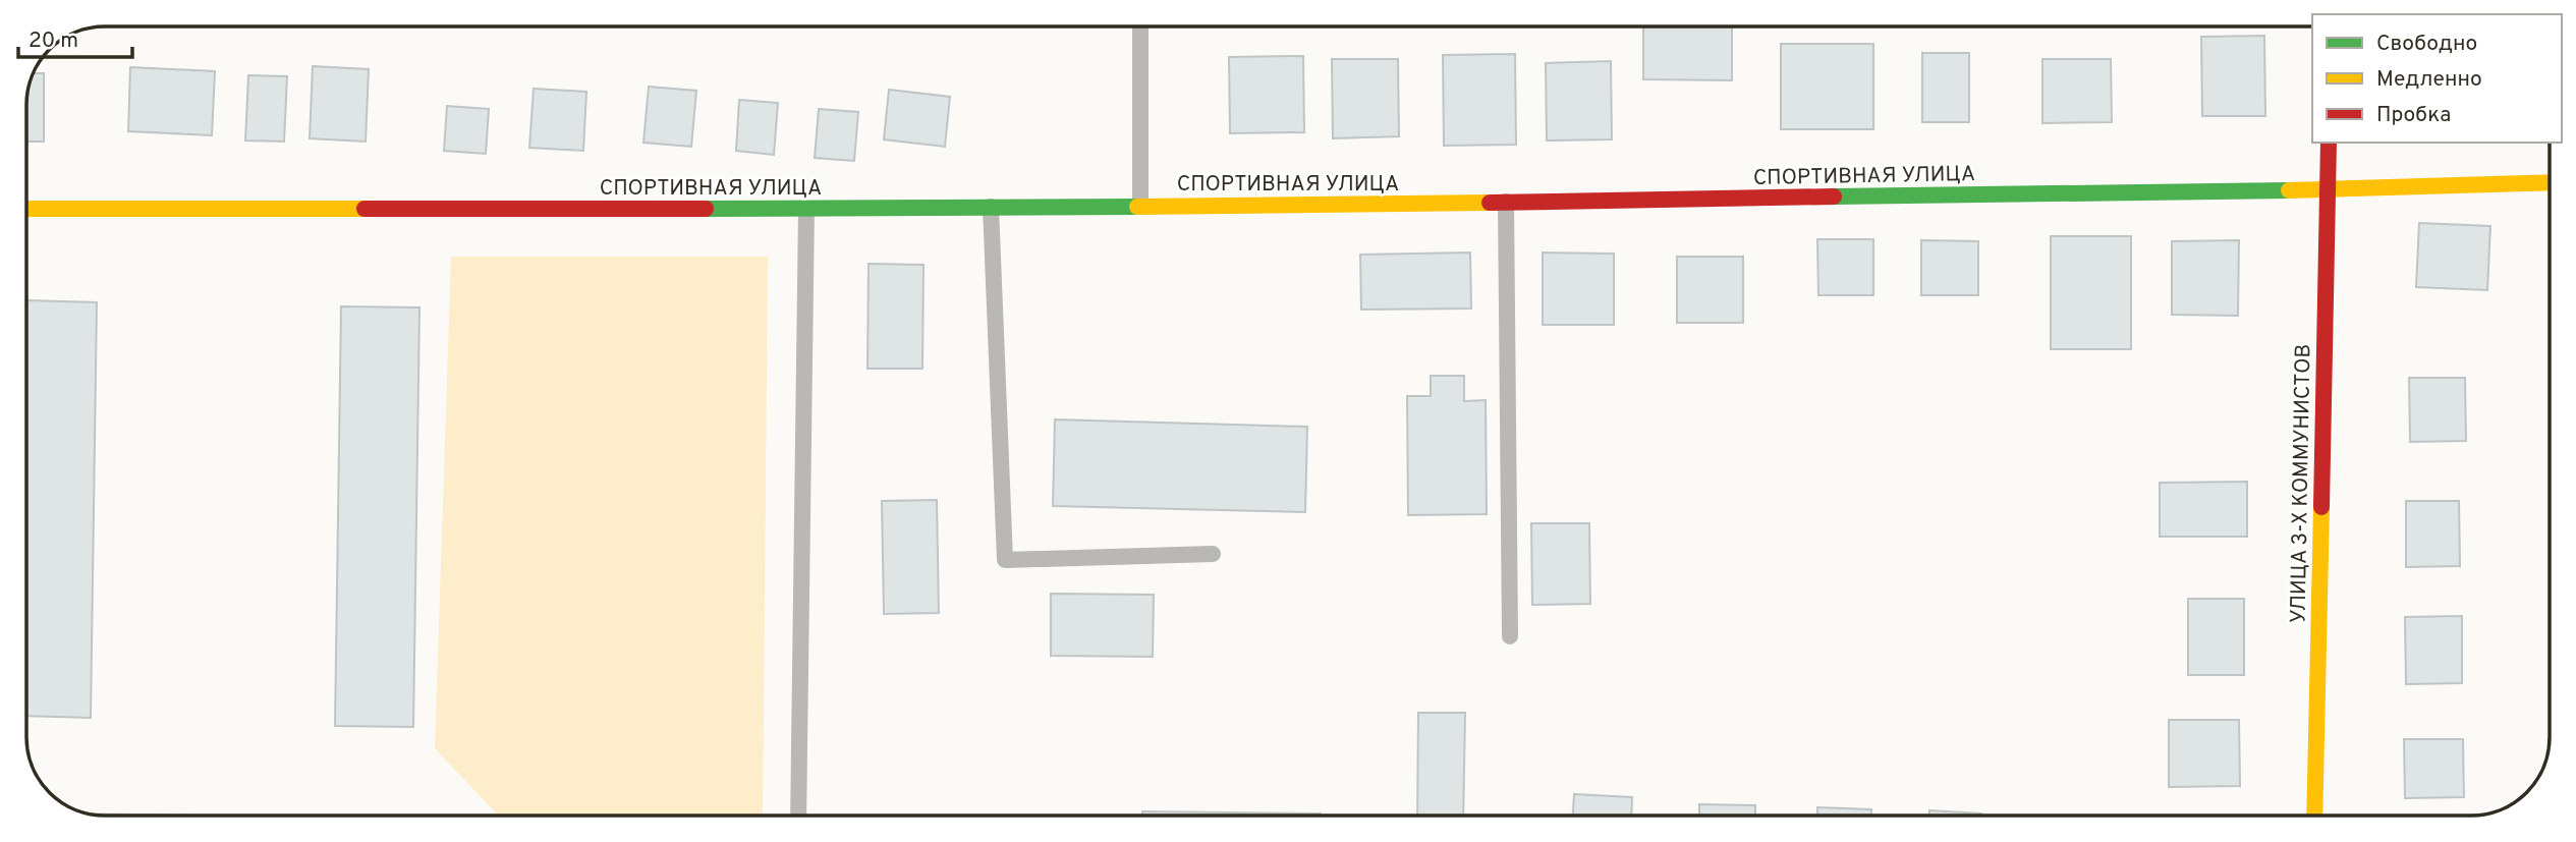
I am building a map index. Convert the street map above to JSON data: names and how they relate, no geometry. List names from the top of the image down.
{
  "streets": {
    "street": ["СПОРТИВНАЯ УЛИЦА", "УЛИЦА 3-Х КОММУНИСТОВ"]
  },
  "crossings": [
    ["СПОРТИВНАЯ УЛИЦА", "УЛИЦА 3-Х КОММУНИСТОВ"]
  ],
  "legend": ["Свободно", "Медленно", "Пробка"],
  "scale_bar": "20 m"
}
